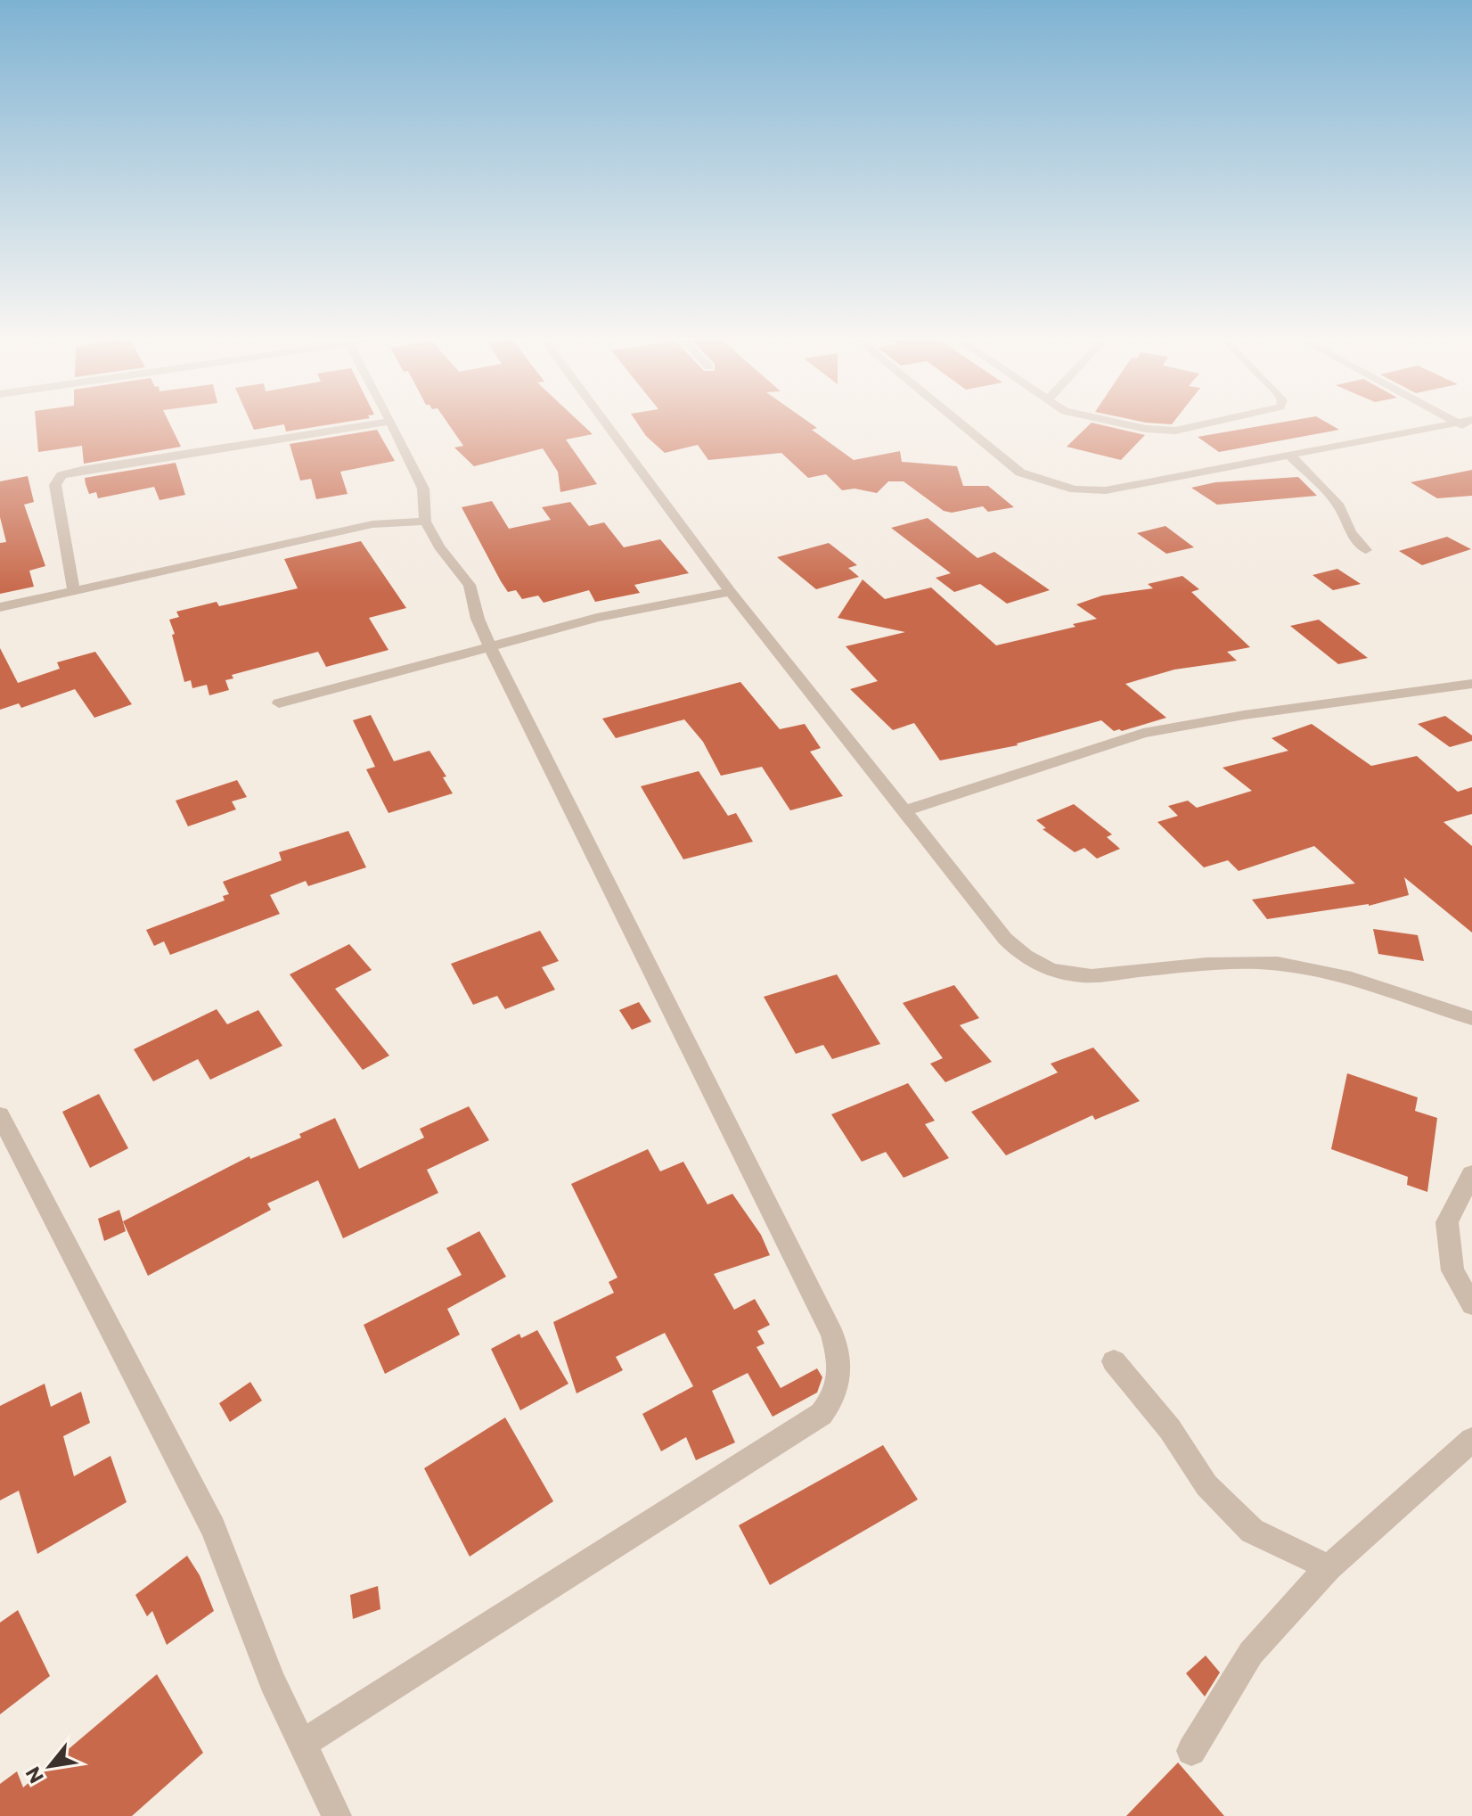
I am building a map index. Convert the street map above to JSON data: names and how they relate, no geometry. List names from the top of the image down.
{
  "north": "bottom left"
}
